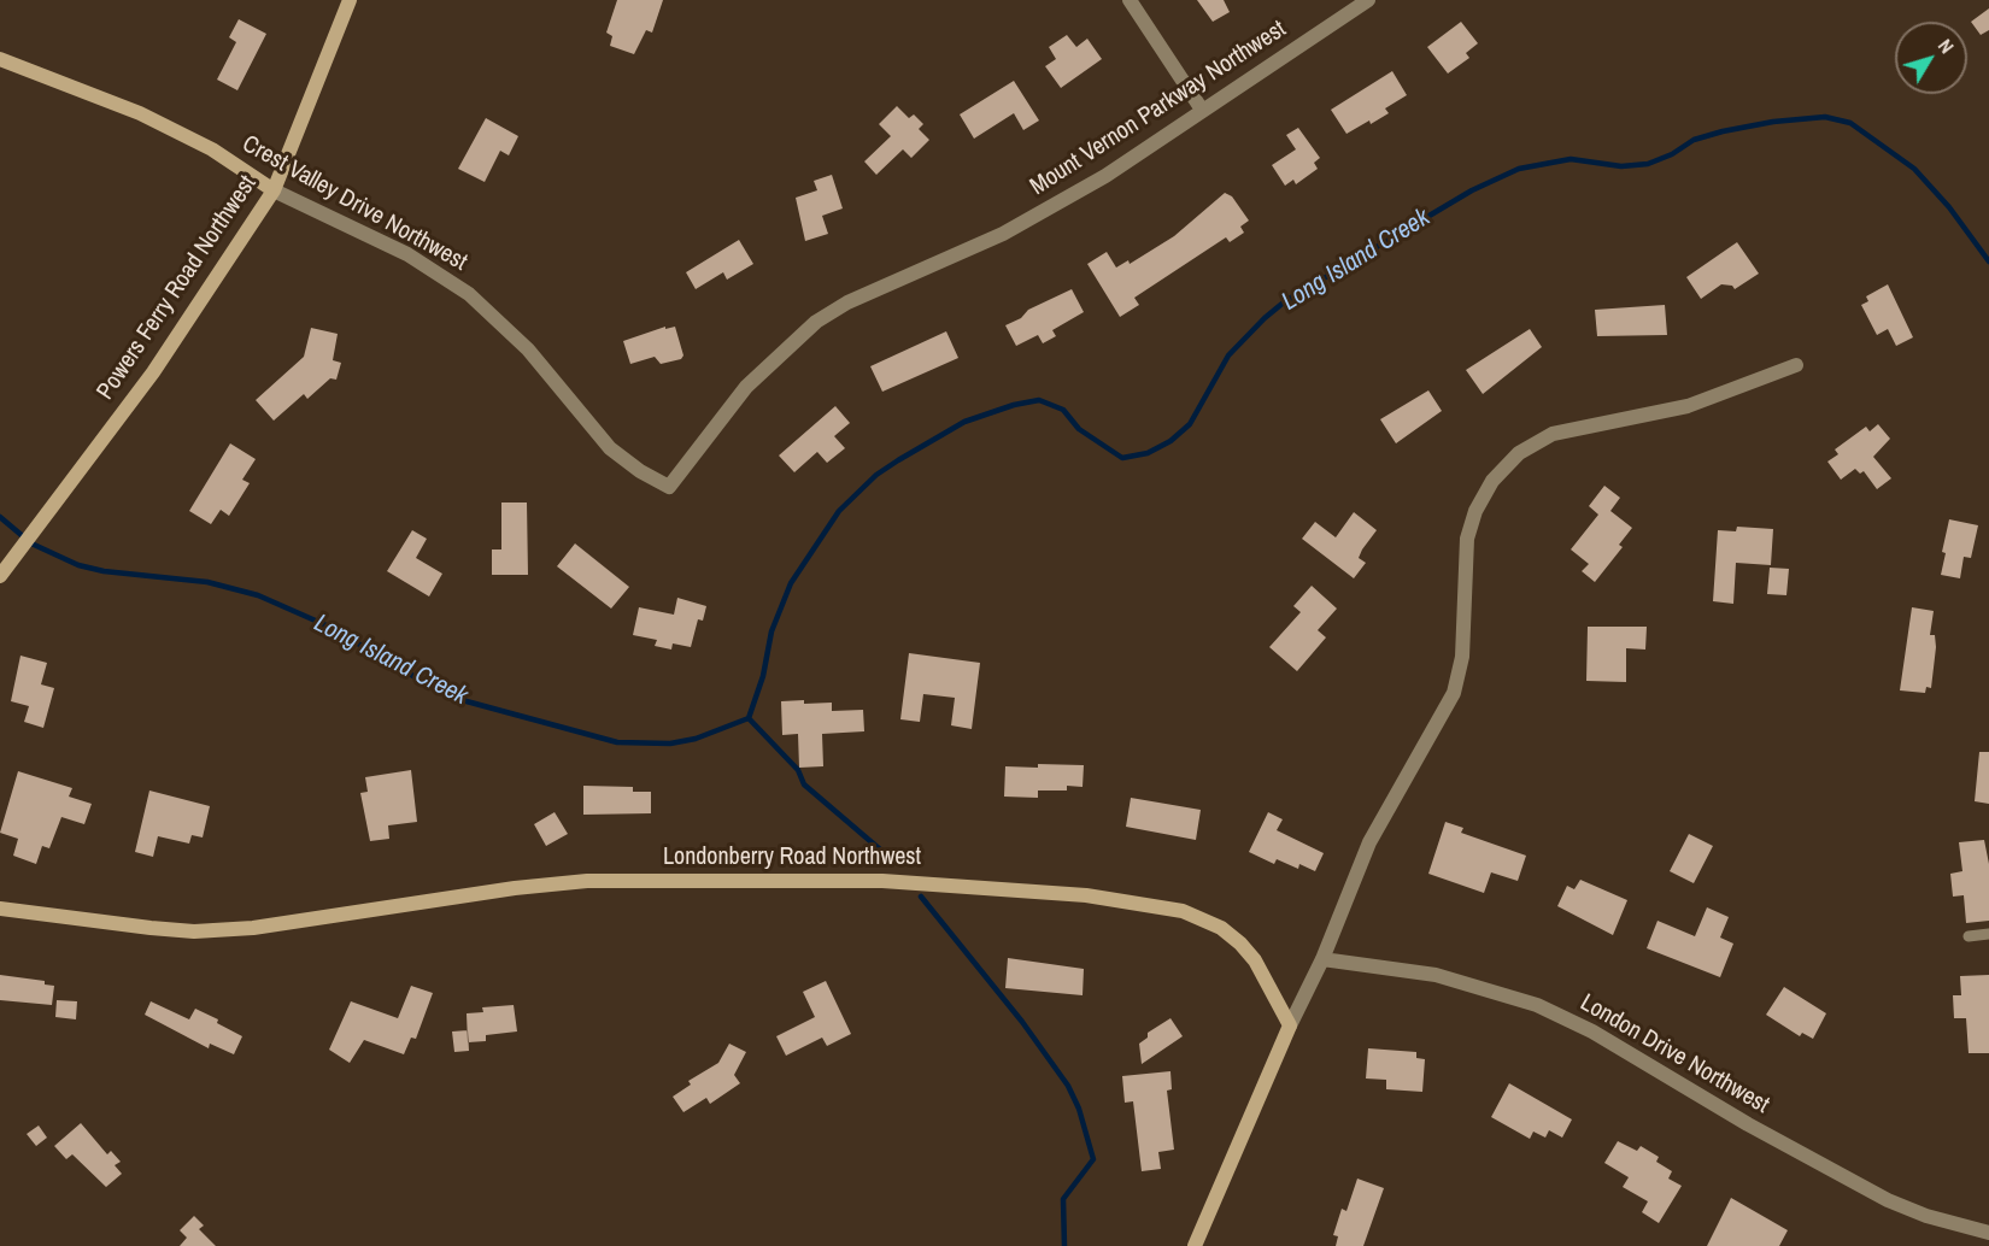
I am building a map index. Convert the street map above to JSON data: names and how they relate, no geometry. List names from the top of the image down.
{
  "streets": {
    "street": [
      "Mount Vernon Parkway Northwest",
      "Crest Valley Drive Northwest",
      "Powers Ferry Road Northwest",
      "Londonberry Road Northwest",
      "London Drive Northwest"
    ]
  },
  "crossings": [
    ["Mount Vernon Parkway Northwest", "Crest Valley Drive Northwest"],
    ["Crest Valley Drive Northwest", "Powers Ferry Road Northwest"]
  ],
  "water": ["Long Island Creek"],
  "north": "top right"
}
